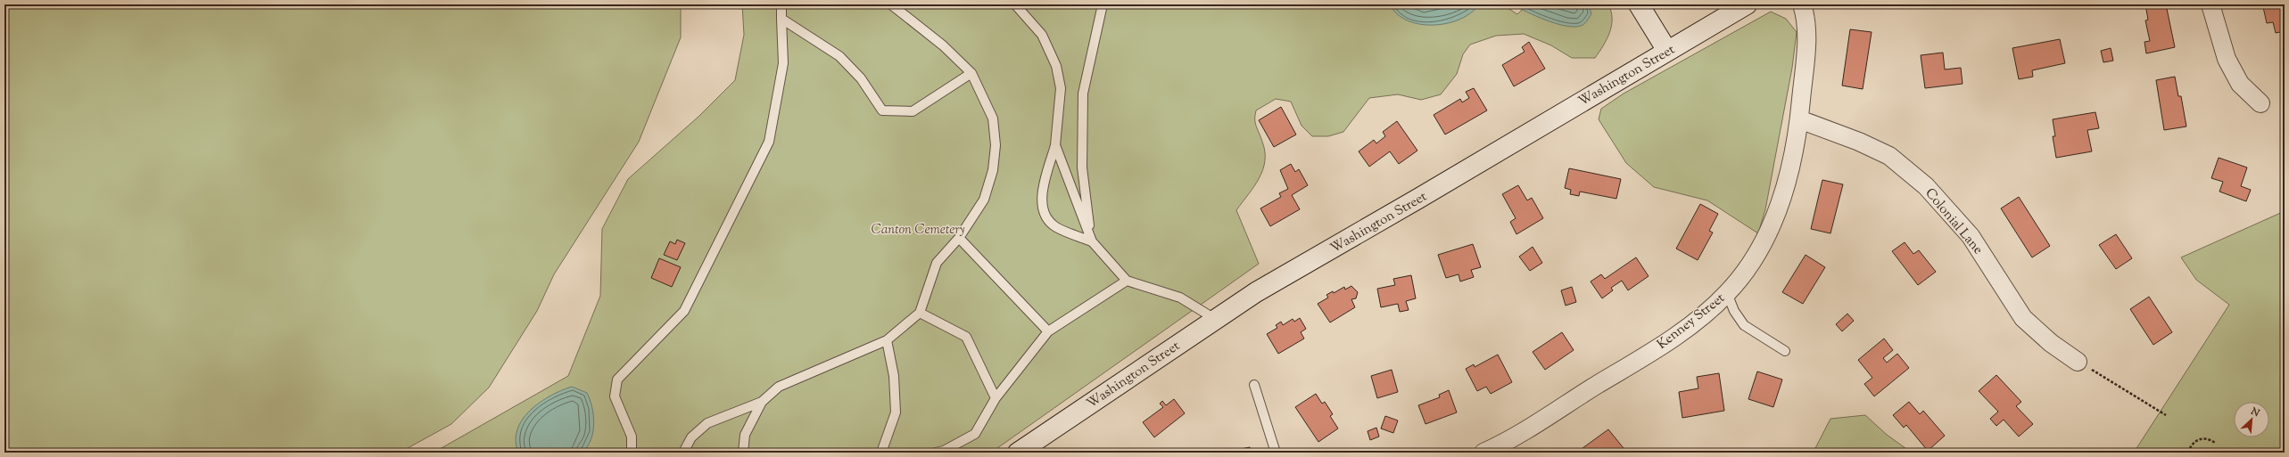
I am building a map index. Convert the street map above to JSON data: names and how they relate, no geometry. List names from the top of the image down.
{
  "streets": {
    "main road": ["Washington Street"],
    "street": ["Colonial Lane", "Kenney Street"]
  },
  "crossings": [
    ["Colonial Lane", "Kenney Street"]
  ],
  "parks": ["Canton Cemetery"],
  "north": "top right"
}
